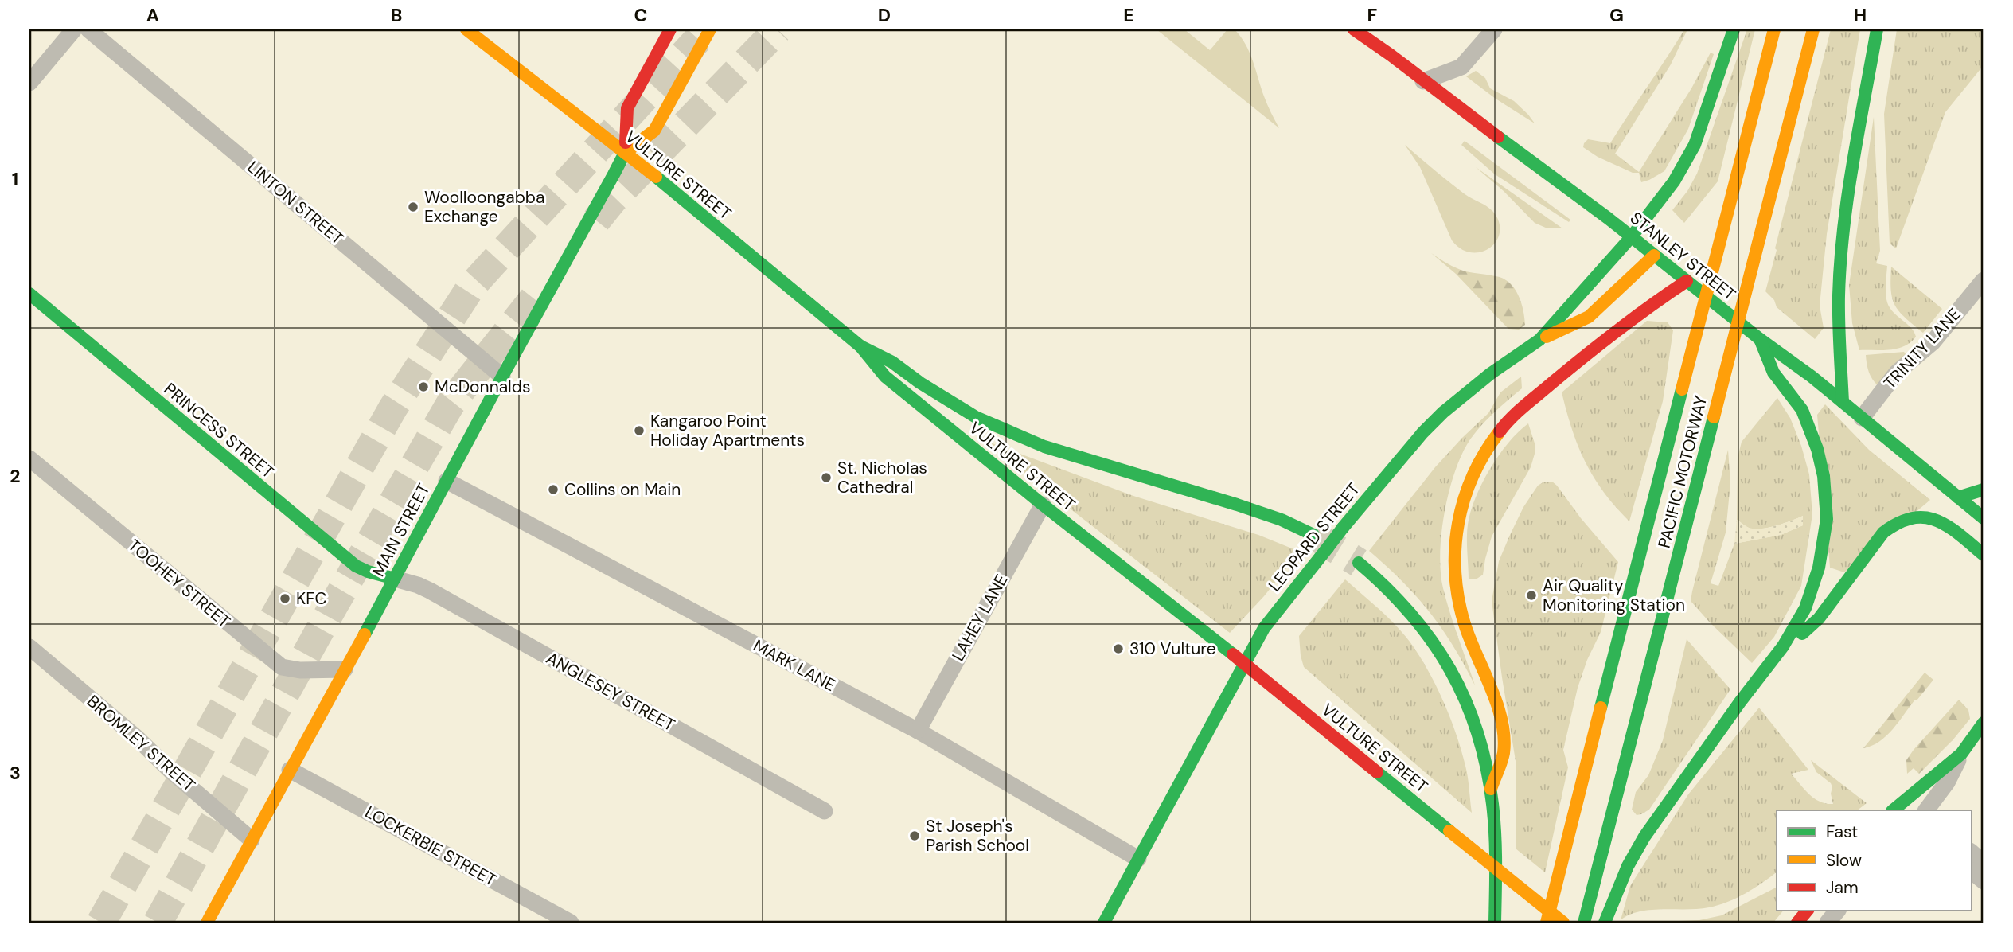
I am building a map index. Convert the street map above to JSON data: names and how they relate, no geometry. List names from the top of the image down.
{
  "streets": {
    "main road": [
      "VULTURE STREET",
      "STANLEY STREET",
      "PRINCESS STREET",
      "PACIFIC MOTORWAY",
      "MAIN STREET",
      "LEOPARD STREET"
    ],
    "street": [
      "LINTON STREET",
      "TRINITY LANE",
      "TOOHEY STREET",
      "LAHEY LANE",
      "MARK LANE",
      "ANGLESEY STREET",
      "BROMLEY STREET",
      "LOCKERBIE STREET"
    ]
  },
  "crossings": [
    ["VULTURE STREET", "MAIN STREET"],
    ["VULTURE STREET", "LEOPARD STREET"],
    ["VULTURE STREET", "LAHEY LANE"],
    ["LINTON STREET", "MAIN STREET"],
    ["STANLEY STREET", "TRINITY LANE"],
    ["STANLEY STREET", "LEOPARD STREET"],
    ["PRINCESS STREET", "MAIN STREET"],
    ["PRINCESS STREET", "ANGLESEY STREET"],
    ["MAIN STREET", "TOOHEY STREET"],
    ["MAIN STREET", "MARK LANE"],
    ["MAIN STREET", "ANGLESEY STREET"],
    ["MAIN STREET", "BROMLEY STREET"],
    ["MAIN STREET", "LOCKERBIE STREET"],
    ["LEOPARD STREET", "MARK LANE"],
    ["LAHEY LANE", "MARK LANE"]
  ],
  "places": [
    "Woolloongabba Exchange",
    "McDonnalds",
    "Kangaroo Point Holiday Apartments",
    "St. Nicholas Cathedral",
    "Collins on Main",
    "Air Quality Monitoring Station",
    "KFC",
    "310 Vulture",
    "St Joseph's Parish School"
  ],
  "legend": ["Fast", "Slow", "Jam"],
  "grid": {
    "columns": [
      "A",
      "B",
      "C",
      "D",
      "E",
      "F",
      "G",
      "H"
    ],
    "rows": ["1", "2", "3"]
  }
}
